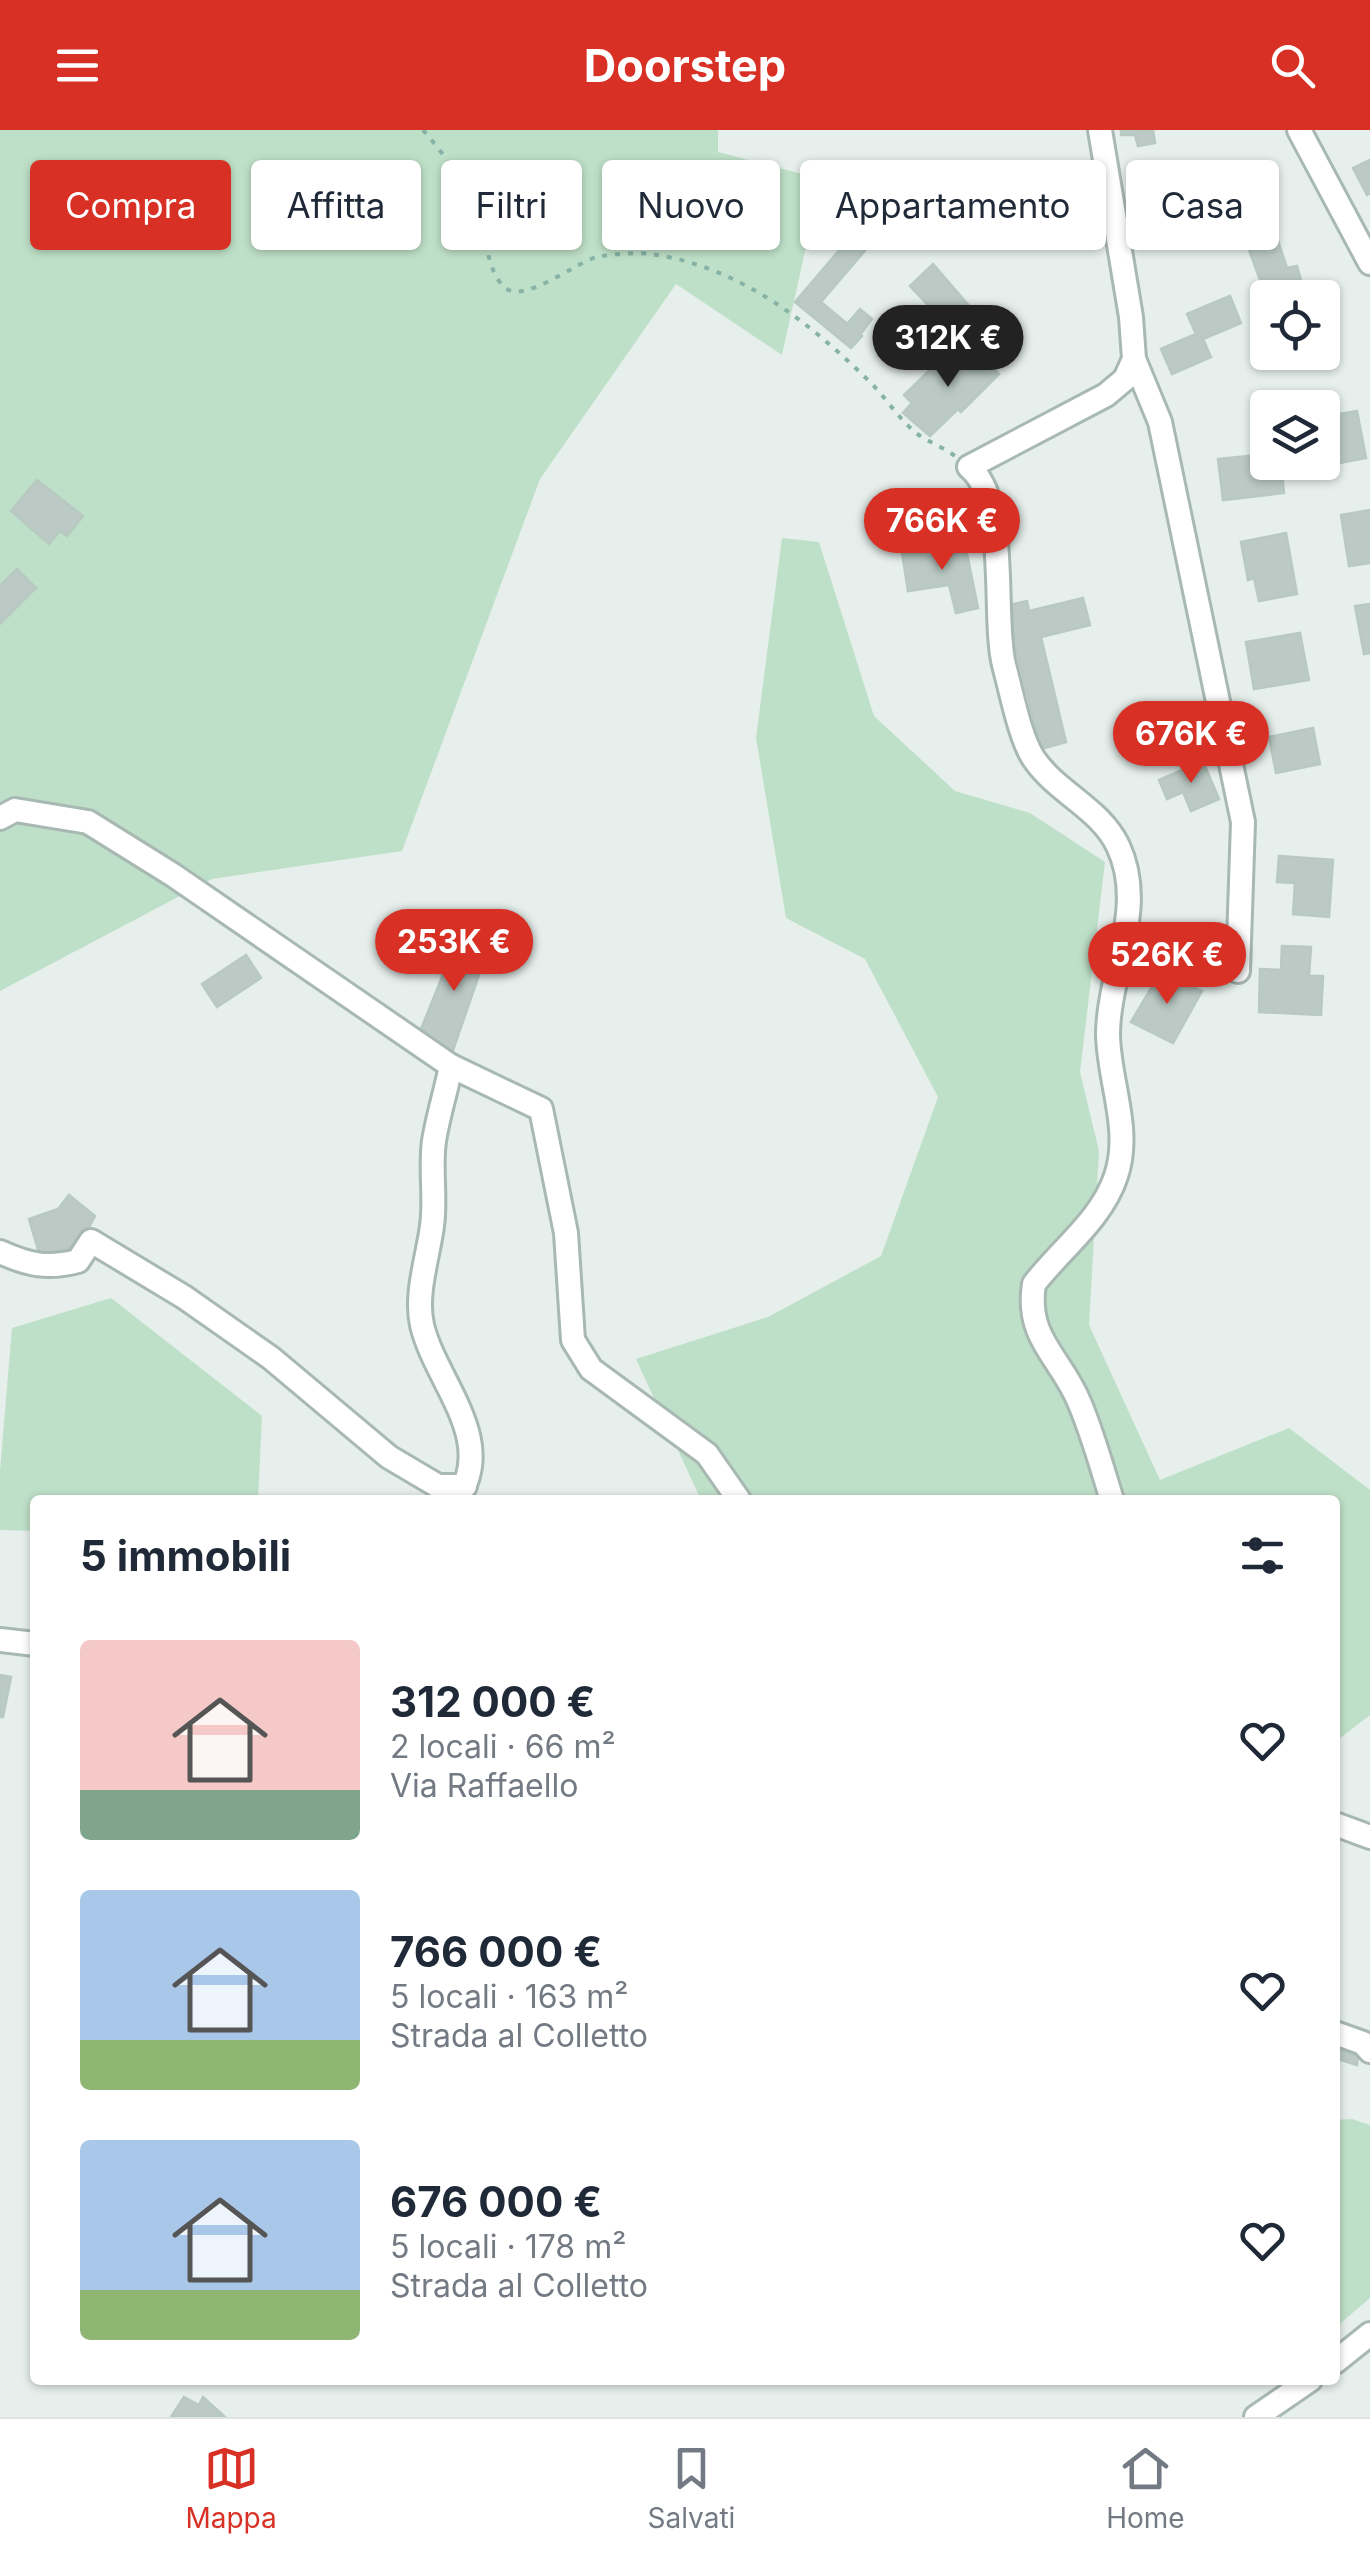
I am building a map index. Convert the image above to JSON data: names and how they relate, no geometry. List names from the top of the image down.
{
  "page": {
    "header": "Doorstep",
    "chip": [
      "Compra",
      "Affitta",
      "Filtri",
      "Nuovo",
      "Appartamento",
      "Casa"
    ],
    "price": [
      "312K €",
      "766K €",
      "676K €",
      "253K €",
      "526K €"
    ],
    "heading": "5 immobili",
    "list": [
      {
        "name": "312 000 €",
        "note": "2 locali · 66 m² · Via Raffaello"
      },
      {
        "name": "766 000 €",
        "note": "5 locali · 163 m² · Strada al Colletto"
      },
      {
        "name": "676 000 €",
        "note": "5 locali · 178 m² · Strada al Colletto"
      }
    ],
    "tabs": ["Mappa", "Salvati", "Home"]
  }
}
